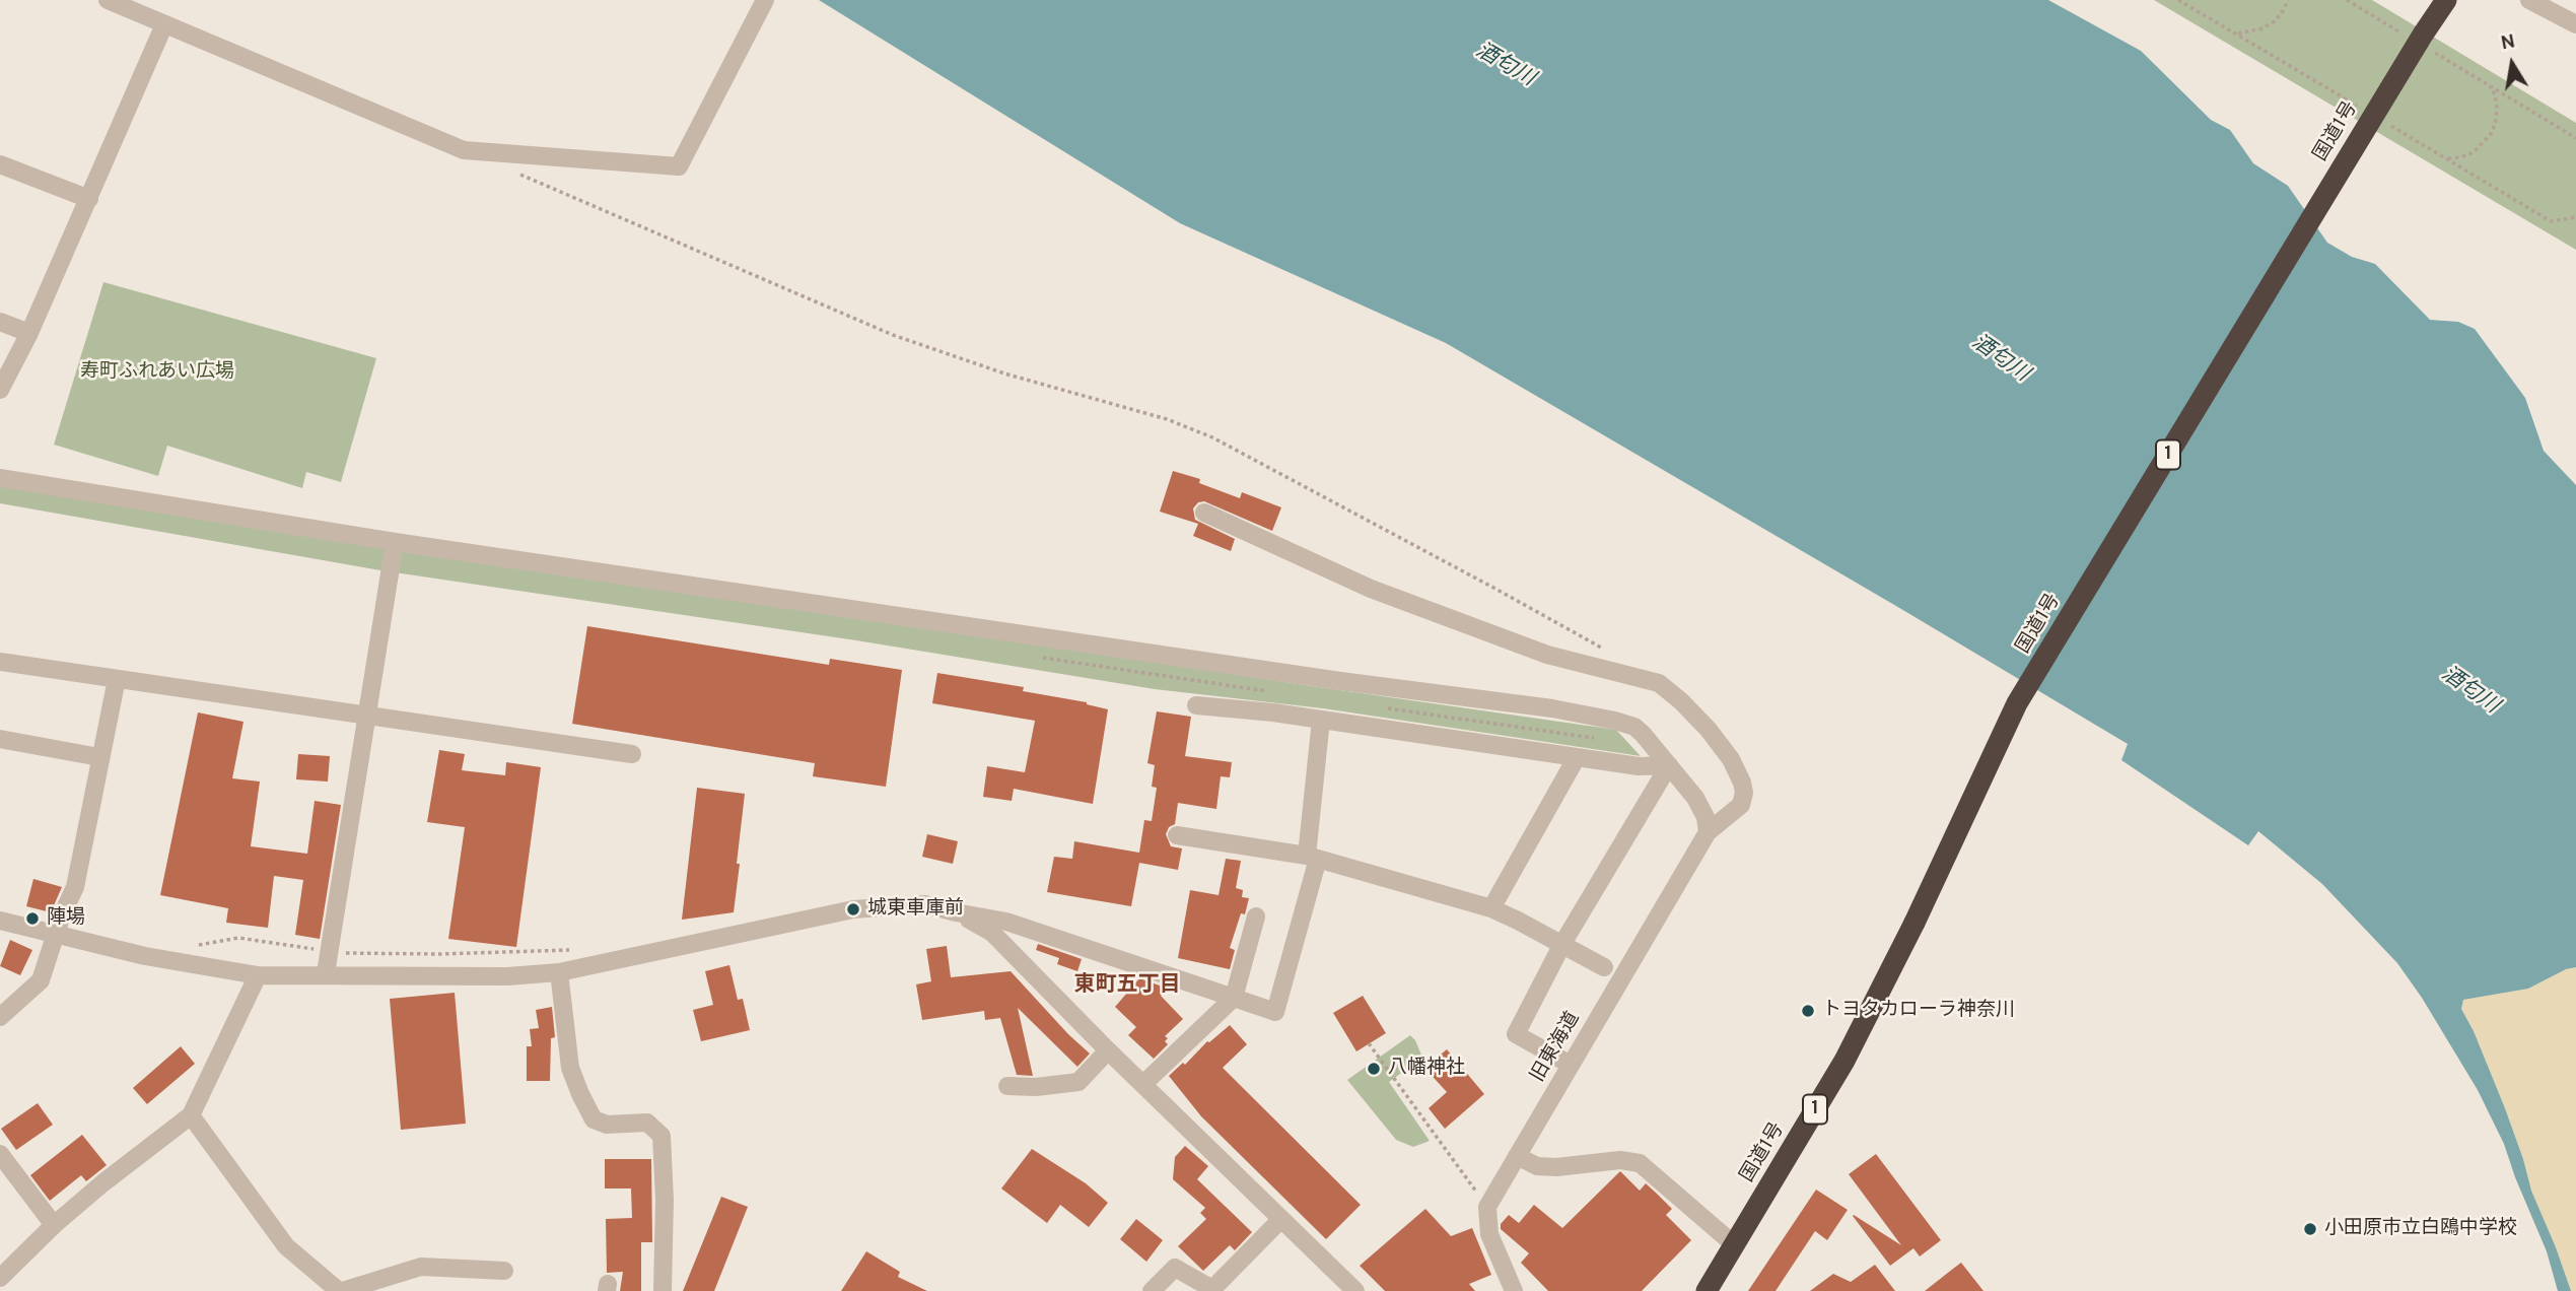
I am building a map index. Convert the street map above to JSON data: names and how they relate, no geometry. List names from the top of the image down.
{
  "streets": {
    "highway": ["国道1号", "1"],
    "street": ["旧東海道"]
  },
  "districts": ["東町五丁目"],
  "water": ["酒匂川"],
  "parks": ["寿町ふれあい広場"],
  "places": [
    "城東車庫前",
    "陣場",
    "トヨタカローラ神奈川",
    "八幡神社",
    "小田原市立白鴎中学校"
  ],
  "north": "top"
}
